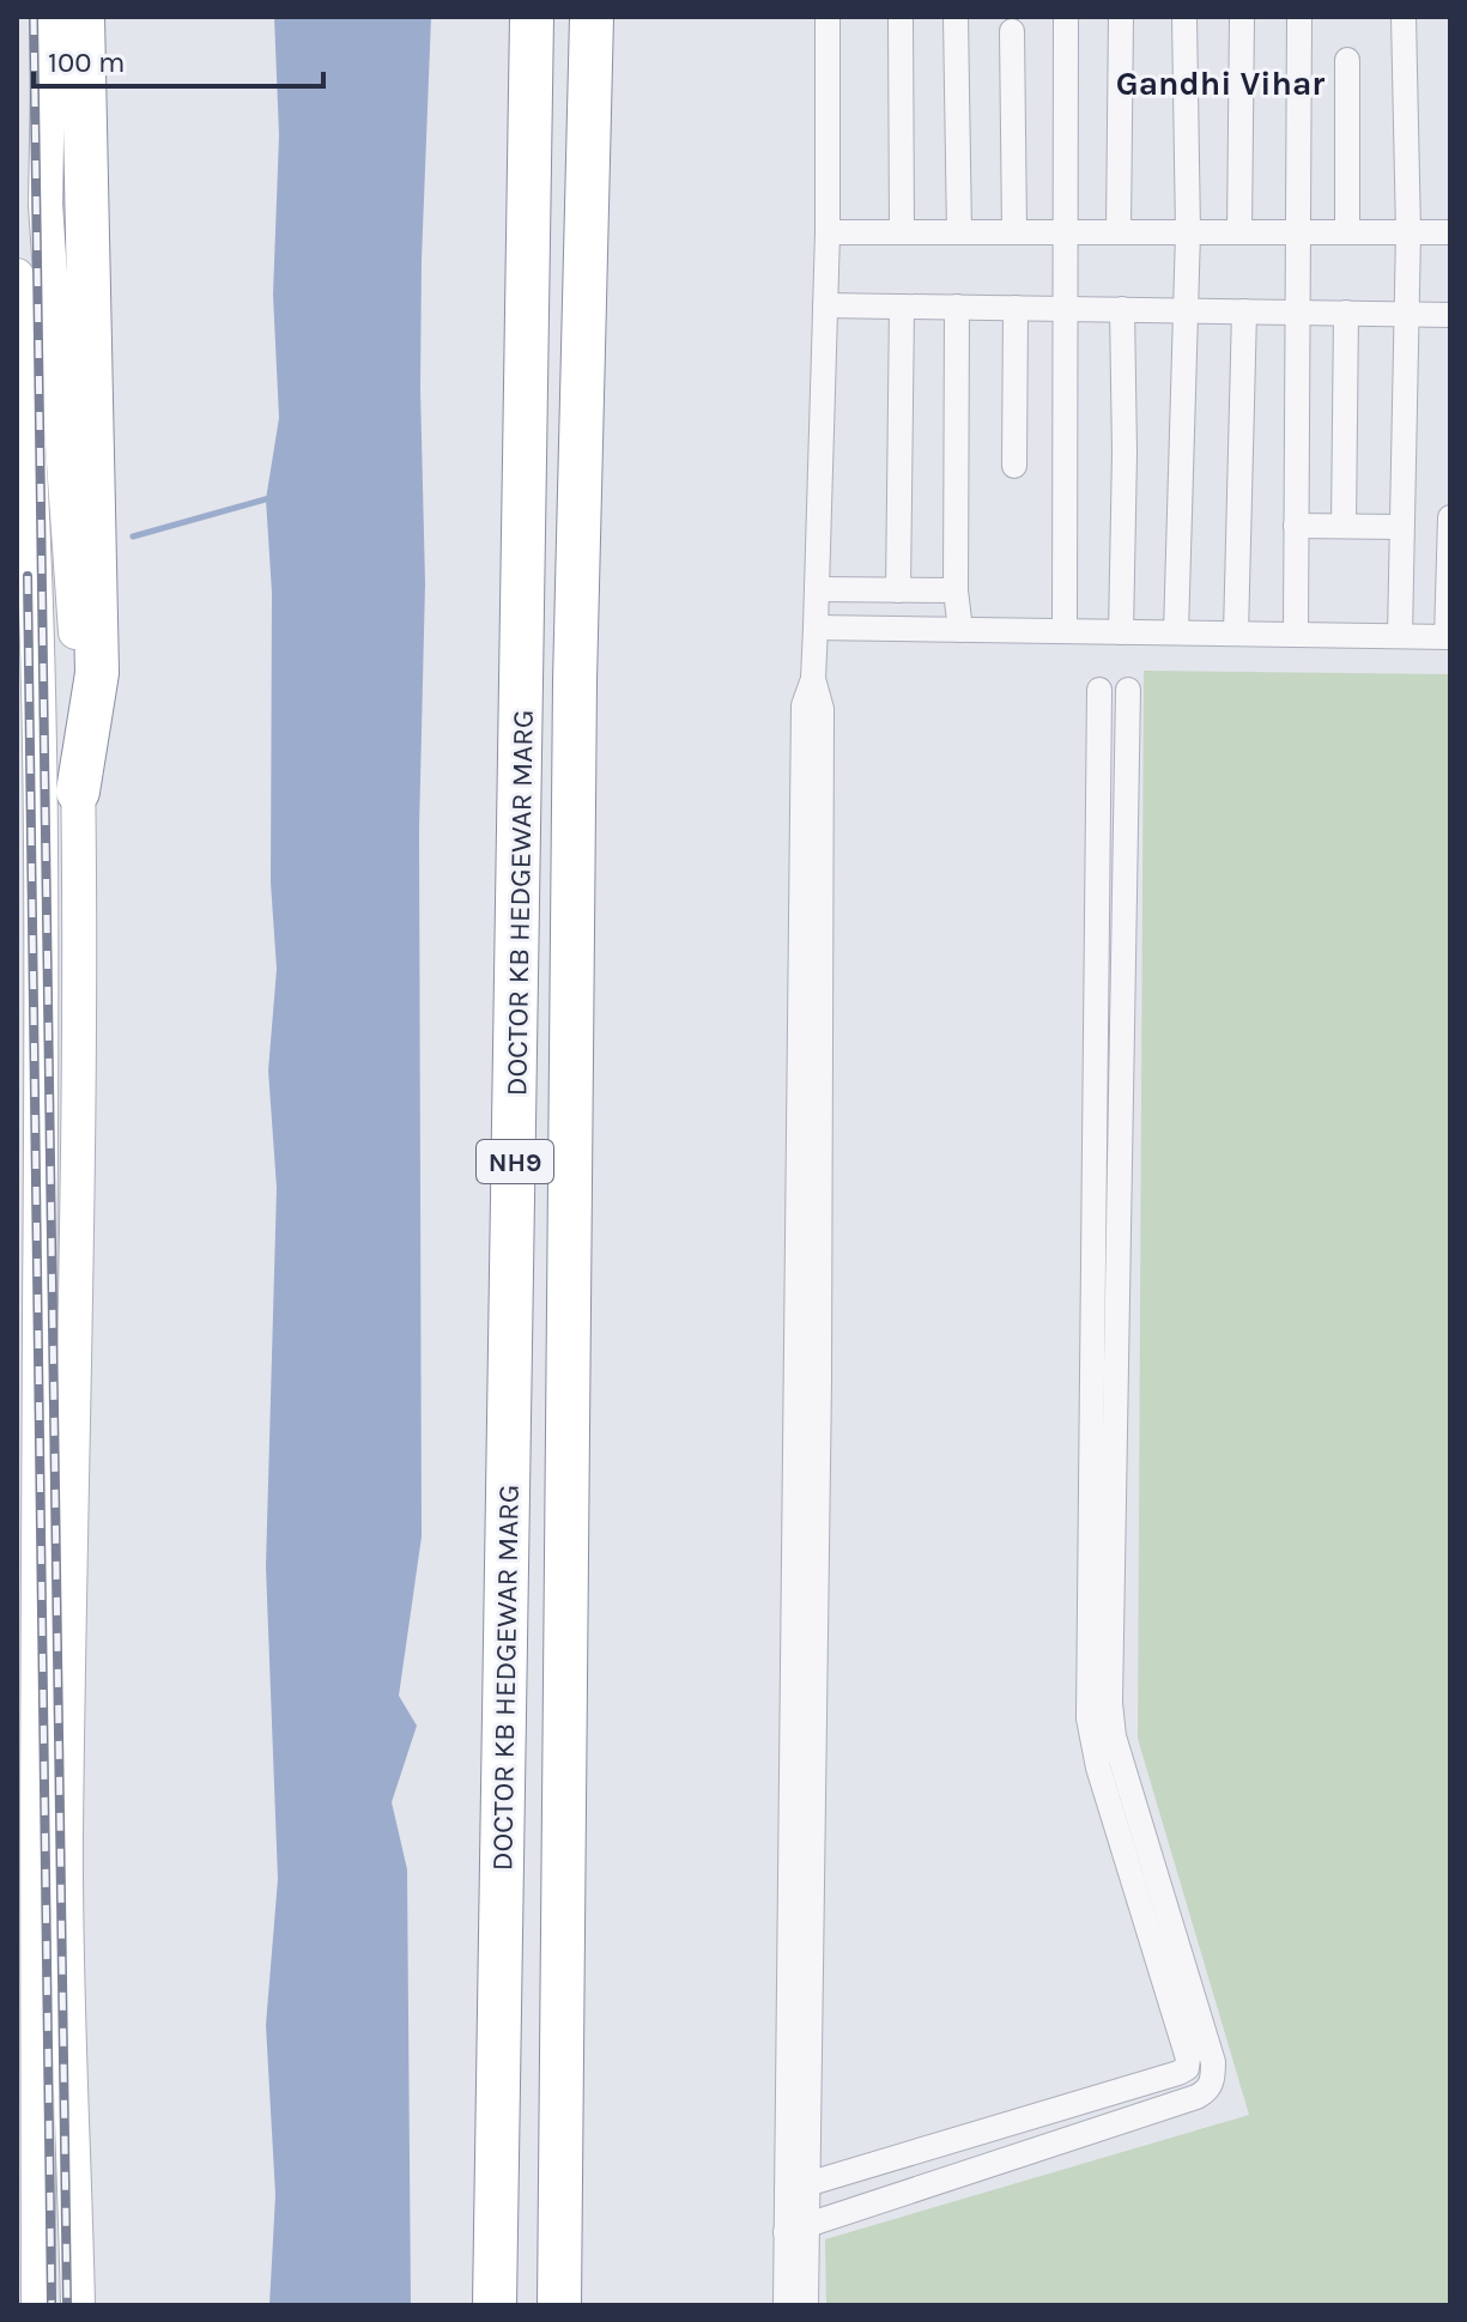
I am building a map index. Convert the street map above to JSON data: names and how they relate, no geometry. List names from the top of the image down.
{
  "streets": {
    "highway": ["DOCTOR KB HEDGEWAR MARG", "NH9"]
  },
  "districts": ["Gandhi Vihar"],
  "scale_bar": "100 m"
}
